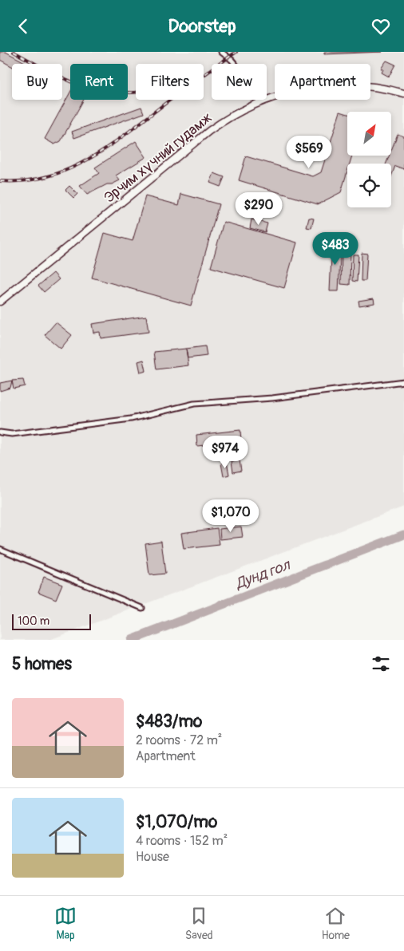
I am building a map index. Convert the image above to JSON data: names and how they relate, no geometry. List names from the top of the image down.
{
  "streets": {
    "main road": ["Эрчим хүчний гудамж"]
  },
  "water": ["Дунд гол"],
  "scale_bar": "100 m",
  "north": "top right",
  "page": {
    "header": "Doorstep",
    "chip": [
      "Buy",
      "Rent",
      "Filters",
      "New",
      "Apartment"
    ],
    "price": [
      "$569",
      "$290",
      "$483",
      "$974",
      "$1,070"
    ],
    "scale": "100 m",
    "heading": "5 homes",
    "list": [
      {
        "name": "$483/mo",
        "note": "2 rooms · 72 m² · Apartment"
      },
      {
        "name": "$1,070/mo",
        "note": "4 rooms · 152 m² · House"
      }
    ],
    "tabs": ["Map", "Saved", "Home"]
  }
}
